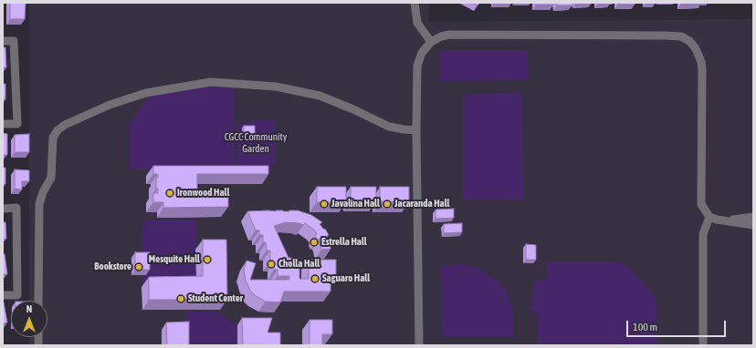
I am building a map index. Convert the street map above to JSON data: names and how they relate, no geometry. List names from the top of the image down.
{
  "parks": ["CGCC Community Garden"],
  "places": [
    "Ironwood Hall",
    "Javalina Hall",
    "Jacaranda Hall",
    "Estrella Hall",
    "Mesquite Hall",
    "Cholla Hall",
    "Bookstore",
    "Saguaro Hall",
    "Student Center"
  ],
  "scale_bar": "100 m",
  "north": "top"
}
